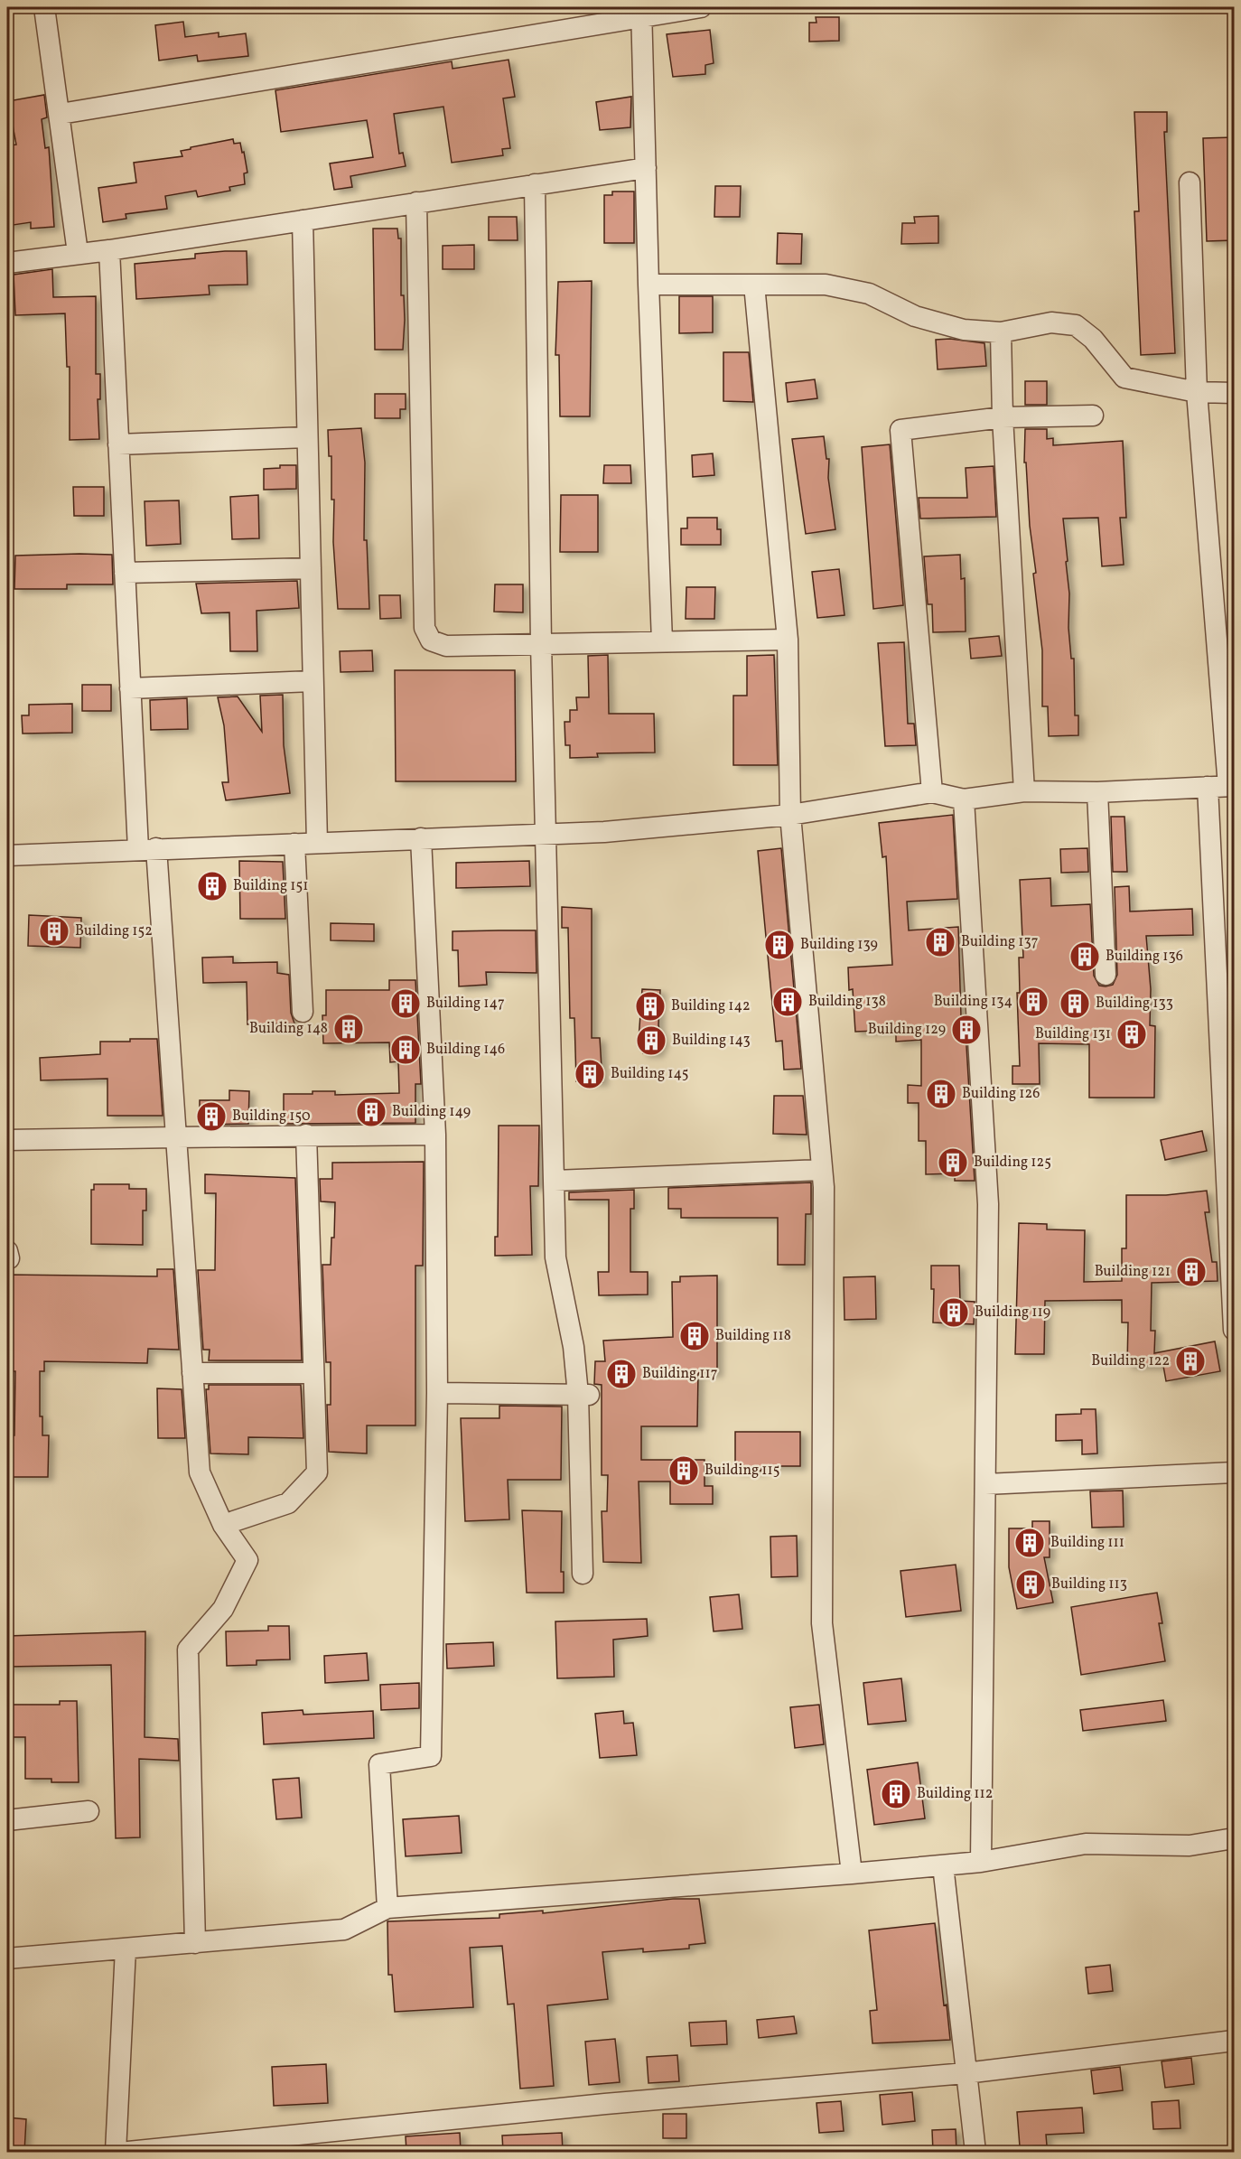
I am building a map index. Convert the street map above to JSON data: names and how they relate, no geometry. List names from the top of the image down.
{
  "places": {
    "building": [
      "Building 151",
      "Building 152",
      "Building 137",
      "Building 139",
      "Building 136",
      "Building 138",
      "Building 134",
      "Building 147",
      "Building 133",
      "Building 142",
      "Building 148",
      "Building 129",
      "Building 131",
      "Building 143",
      "Building 146",
      "Building 145",
      "Building 126",
      "Building 149",
      "Building 150",
      "Building 125",
      "Building 121",
      "Building 119",
      "Building 118",
      "Building 122",
      "Building 117",
      "Building 115",
      "Building 111",
      "Building 113",
      "Building 112"
    ]
  }
}
